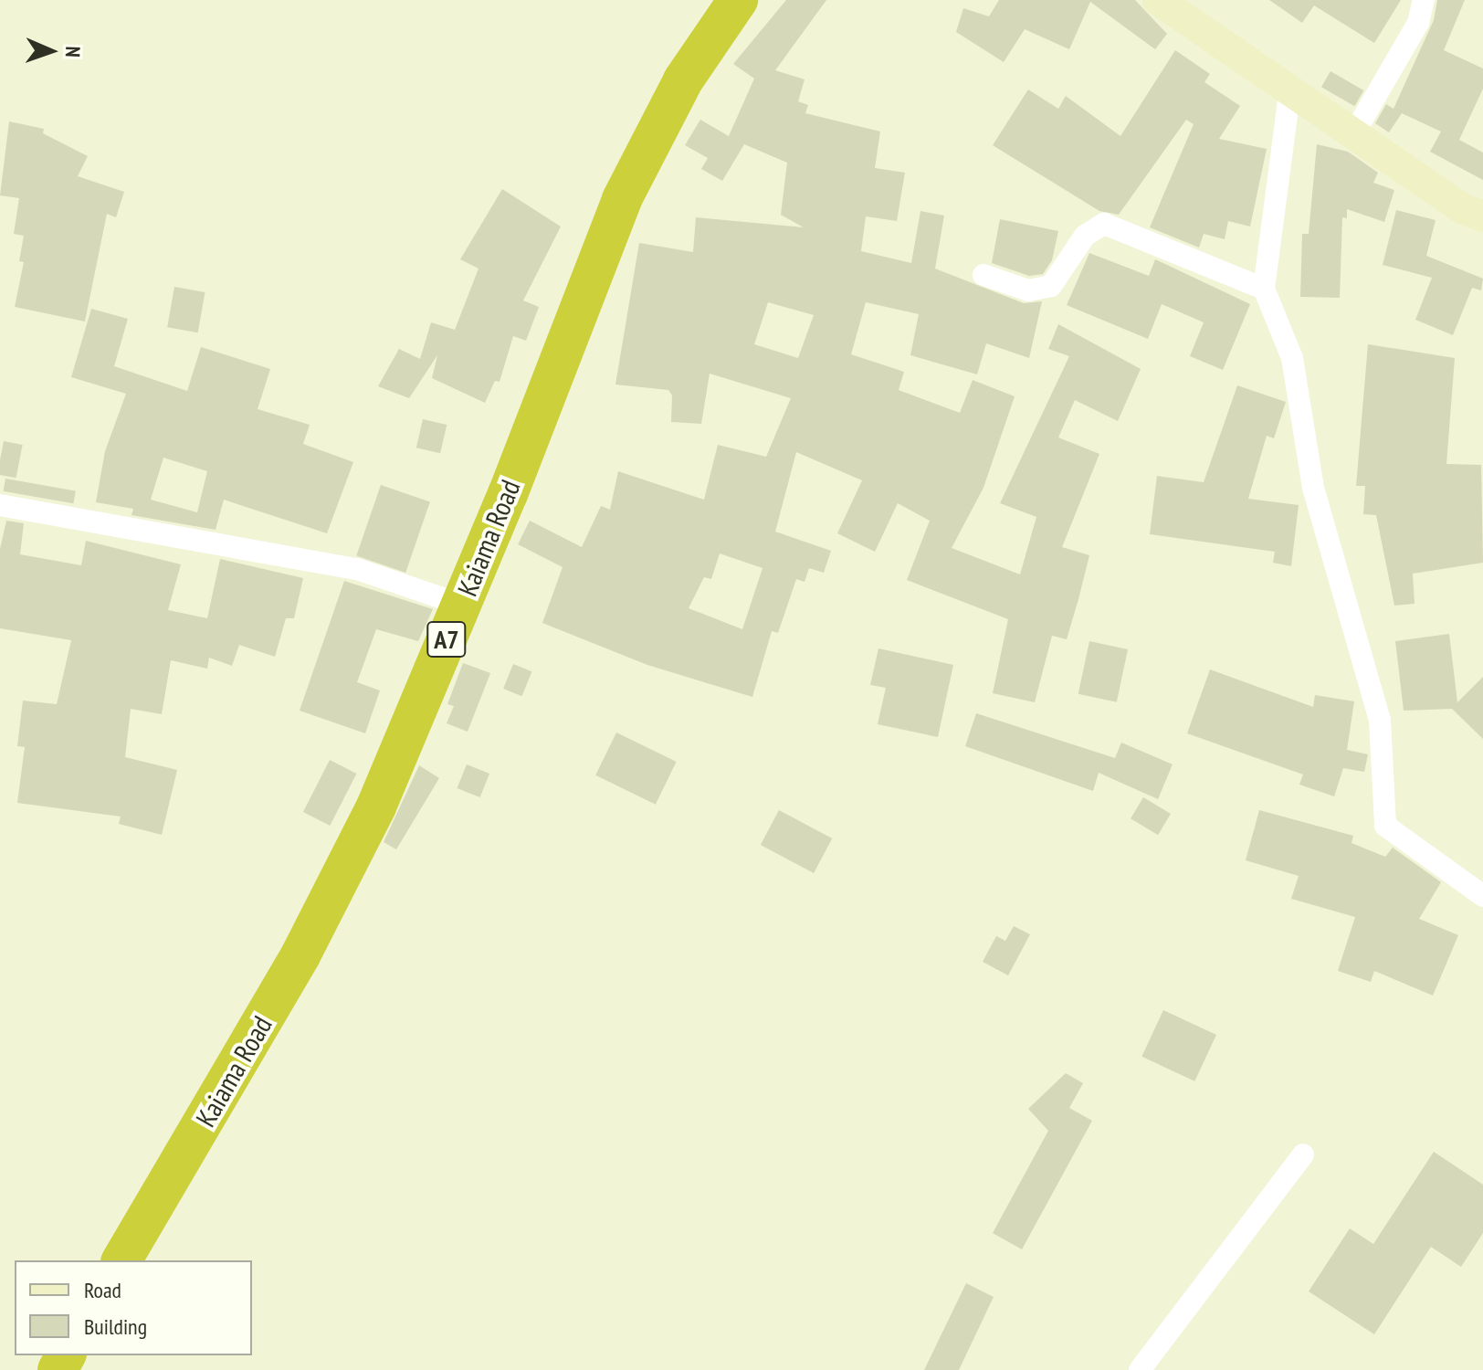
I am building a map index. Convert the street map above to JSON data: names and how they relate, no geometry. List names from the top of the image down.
{
  "streets": {
    "highway": ["Kaiama Road", "A7"]
  },
  "legend": ["Road", "Building"],
  "north": "right"
}
